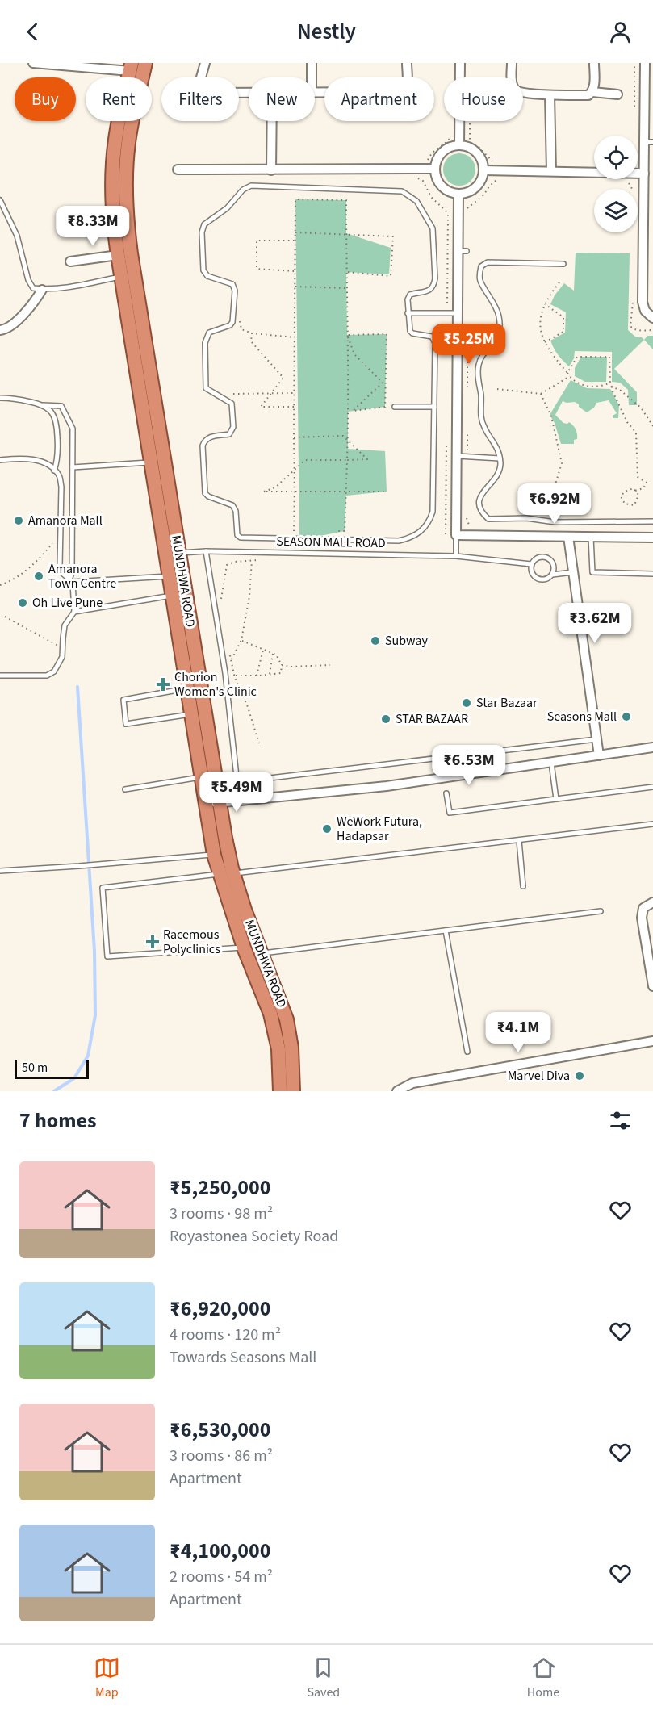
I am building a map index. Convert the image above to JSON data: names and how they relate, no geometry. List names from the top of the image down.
{
  "streets": {
    "highway": ["MUNDHWA ROAD"],
    "lane": ["SEASON MALL ROAD"]
  },
  "crossings": [
    ["SEASON MALL ROAD", "MUNDHWA ROAD"]
  ],
  "places": {
    "other": [
      "Amanora Mall",
      "Amanora Town Centre",
      "Oh Live Pune",
      "Subway",
      "Star Bazaar",
      "Seasons Mall",
      "STAR BAZAAR",
      "WeWork Futura, Hadapsar",
      "Marvel Diva"
    ],
    "health": ["Chorion Women's Clinic", "Racemous Polyclinics"]
  },
  "scale_bar": "50 m",
  "page": {
    "header": "Nestly",
    "chip": [
      "Buy",
      "Rent",
      "Filters",
      "New",
      "Apartment",
      "House"
    ],
    "price": [
      "₹8.33M",
      "₹5.25M",
      "₹6.92M",
      "₹3.62M",
      "₹6.53M",
      "₹5.49M",
      "₹4.1M"
    ],
    "scale": "50 m",
    "heading": "7 homes",
    "list": [
      {
        "name": "₹5,250,000",
        "note": "3 rooms · 98 m² · Royastonea Society Road"
      },
      {
        "name": "₹6,920,000",
        "note": "4 rooms · 120 m² · Towards Seasons Mall"
      },
      {
        "name": "₹6,530,000",
        "note": "3 rooms · 86 m² · Apartment"
      },
      {
        "name": "₹4,100,000",
        "note": "2 rooms · 54 m² · Apartment"
      }
    ],
    "tabs": ["Map", "Saved", "Home"]
  }
}
